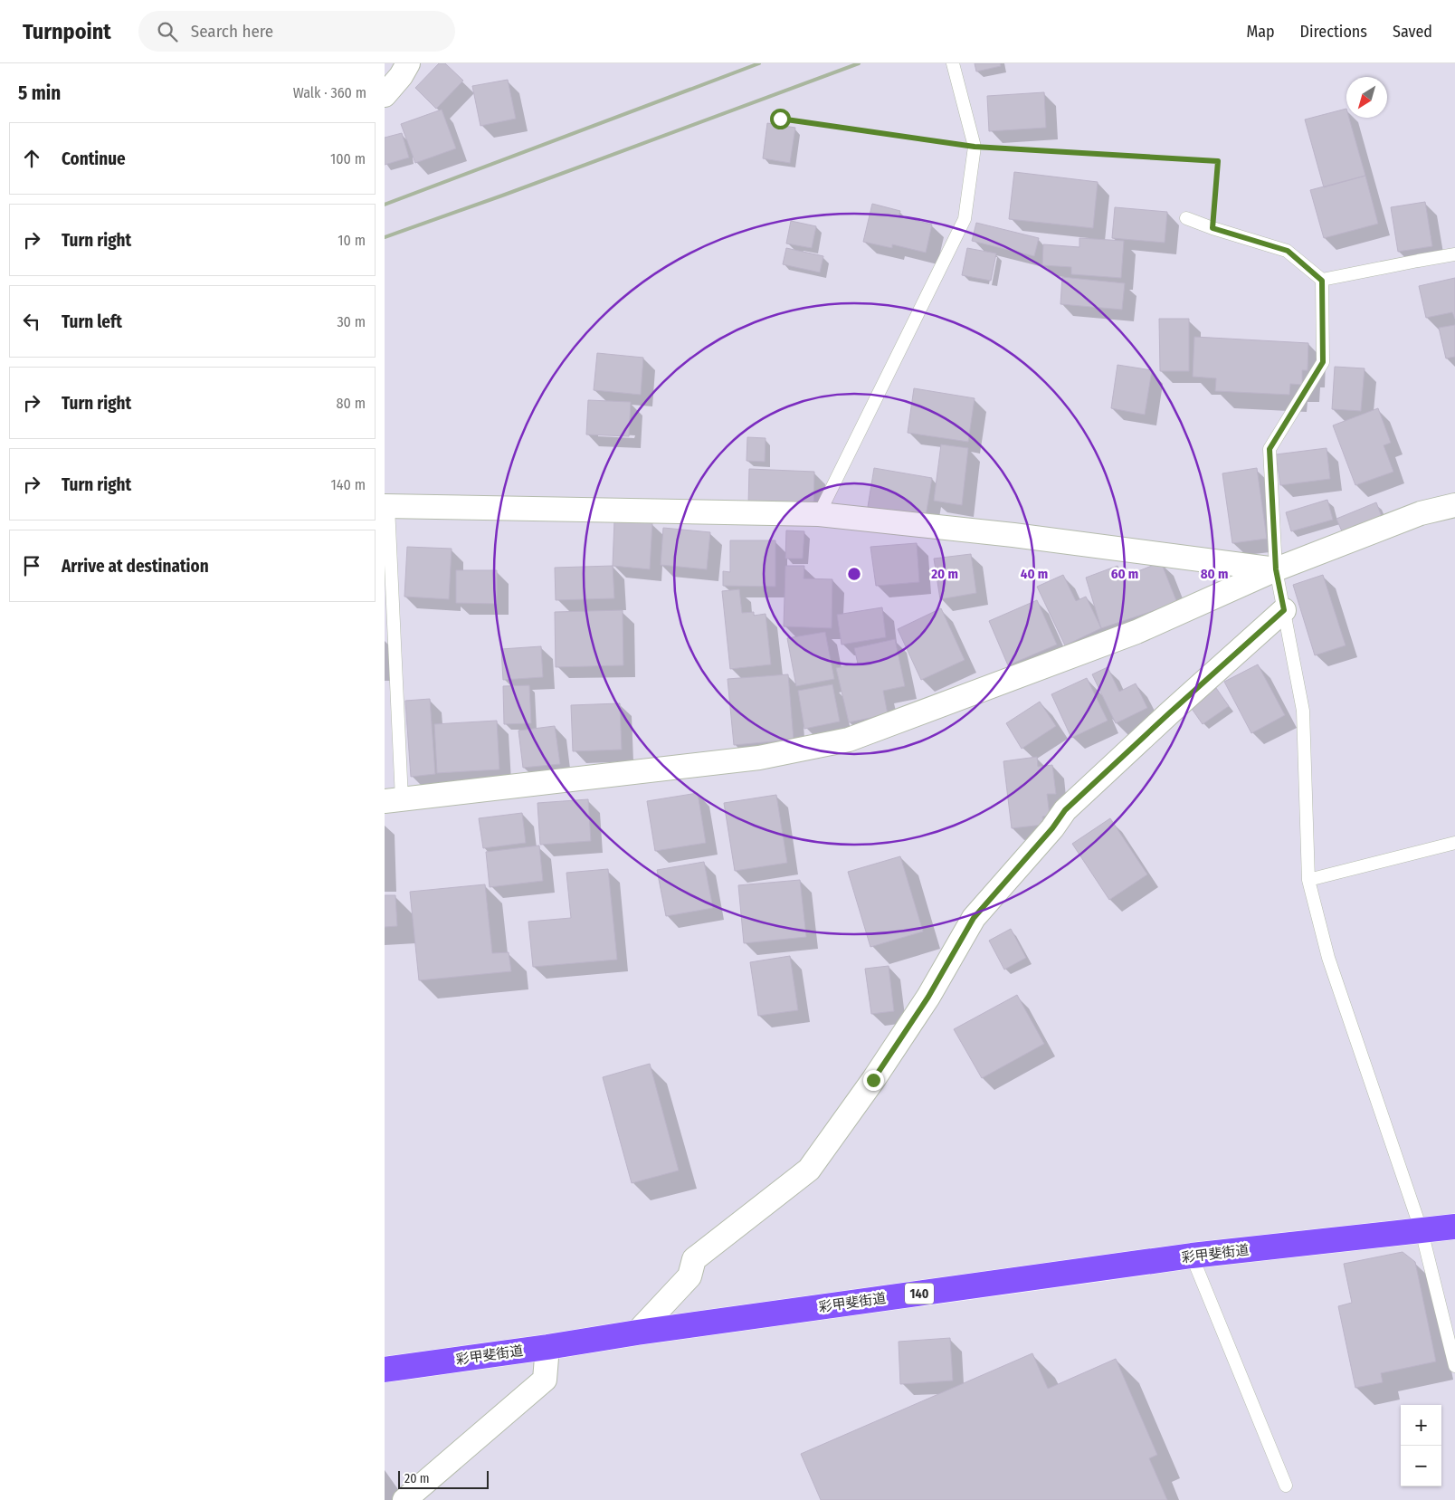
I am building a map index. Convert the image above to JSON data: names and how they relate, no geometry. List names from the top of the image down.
{
  "streets": {
    "highway": ["彩甲斐街道", "140"]
  },
  "scale_bar": "20 m",
  "north": "bottom left",
  "page": {
    "header": "Turnpoint",
    "search": "Search here",
    "nav": ["Map", "Directions", "Saved"],
    "heading": ["5 min", "Walk · 360 m"],
    "list": [
      ["Continue", "100 m"],
      ["Turn right", "10 m"],
      ["Turn left", "30 m"],
      ["Turn right", "80 m"],
      ["Turn right", "140 m"],
      "Arrive at destination"
    ],
    "map_buttons": ["+", "−"],
    "scale": "20 m"
  },
  "rings": [
    "20 m",
    "40 m",
    "60 m",
    "80 m"
  ]
}
